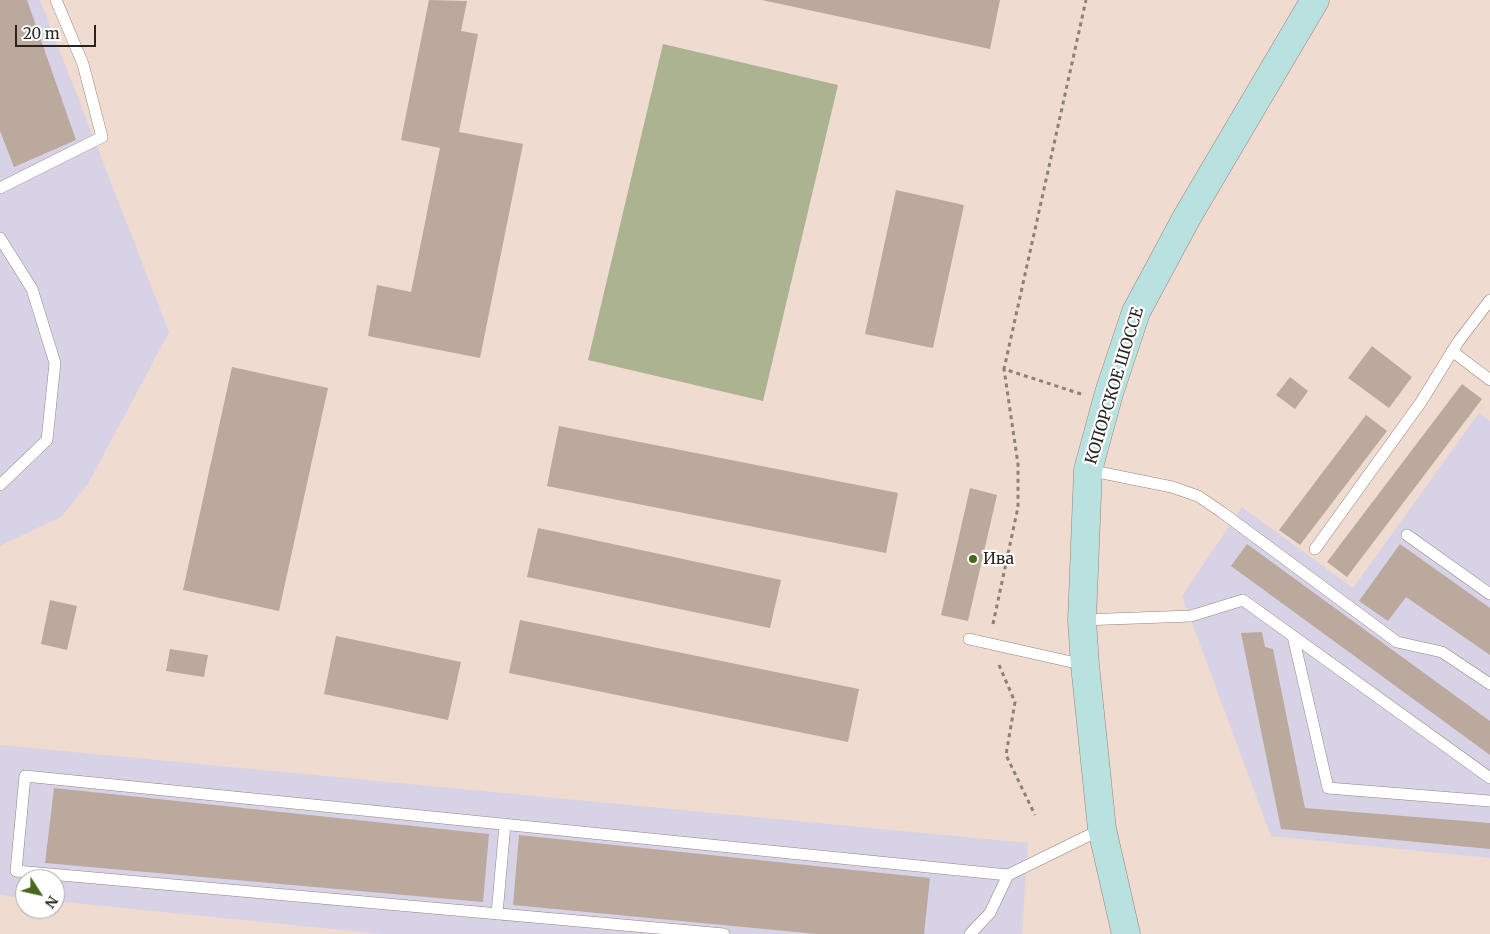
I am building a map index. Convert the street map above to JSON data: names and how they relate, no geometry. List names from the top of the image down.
{
  "streets": {
    "main road": ["КОПОРСКОЕ ШОССЕ"]
  },
  "places": ["Ива"],
  "scale_bar": "20 m",
  "north": "bottom right"
}
